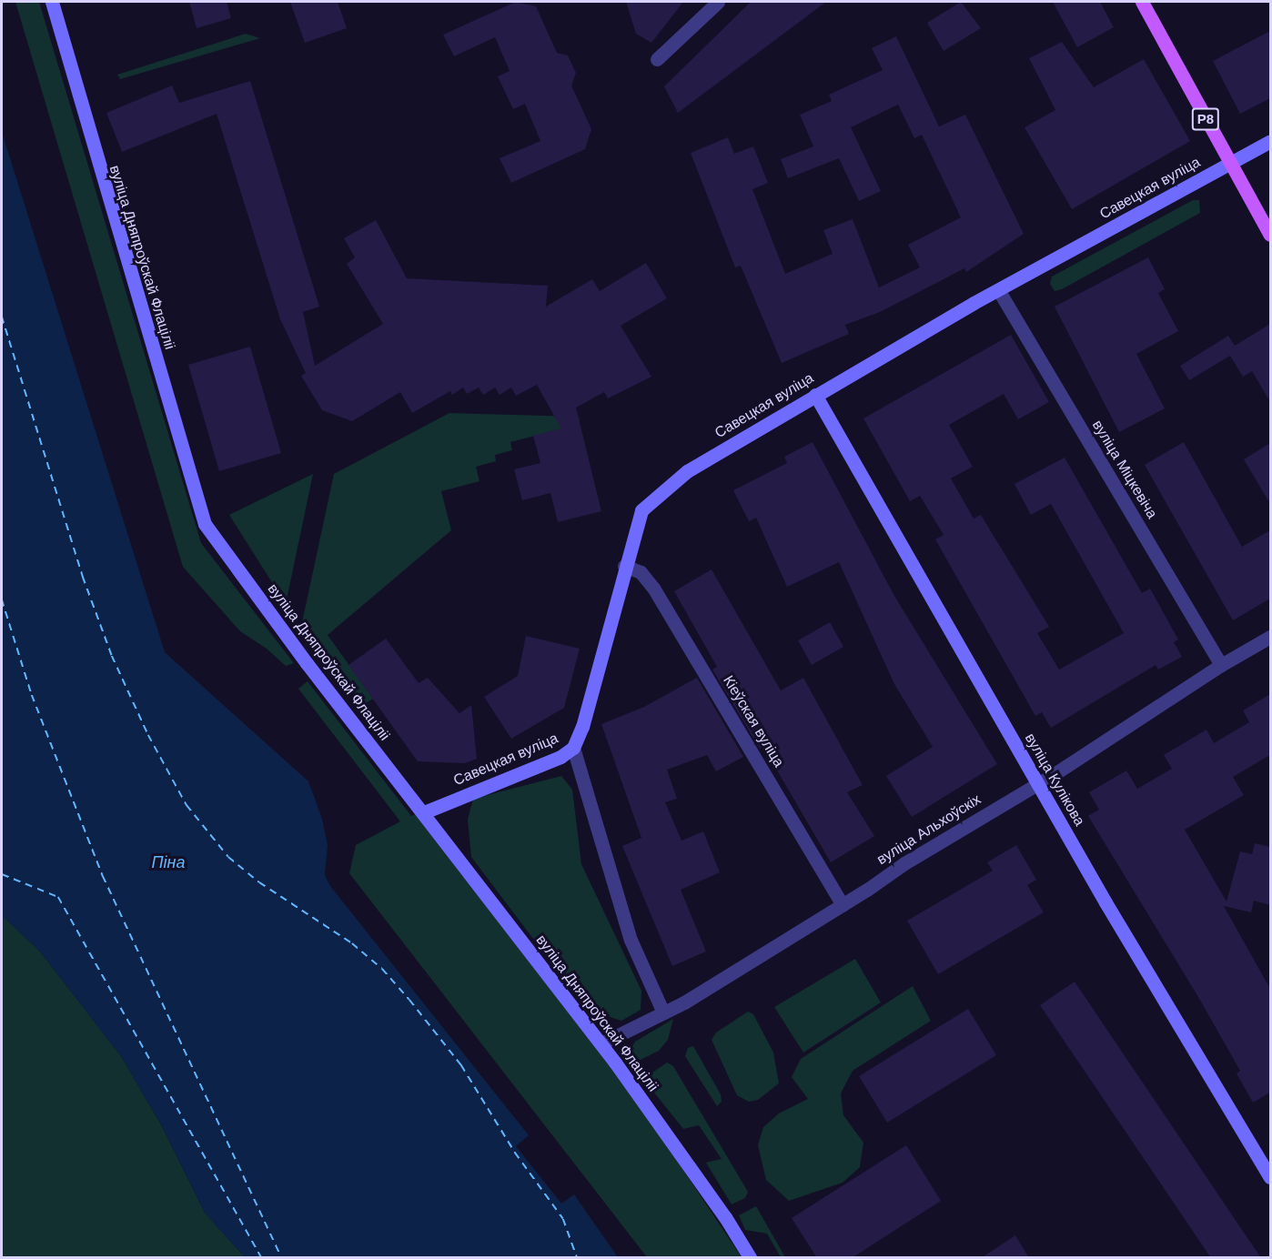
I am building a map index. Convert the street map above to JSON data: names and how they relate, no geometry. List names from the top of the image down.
{
  "streets": {
    "main road": ["Р8"],
    "street": [
      "Савецкая вуліца",
      "вуліца Дняпроўскай Флаціліі",
      "вуліца Міцкевіча",
      "Кіеўская вуліца",
      "вуліца Кулікова",
      "вуліца Альхоўскіх"
    ]
  },
  "crossings": [
    ["Р8", "Савецкая вуліца"],
    ["Савецкая вуліца", "вуліца Дняпроўскай Флаціліі"],
    ["Савецкая вуліца", "вуліца Міцкевіча"],
    ["Савецкая вуліца", "Кіеўская вуліца"],
    ["Савецкая вуліца", "вуліца Кулікова"],
    ["вуліца Дняпроўскай Флаціліі", "вуліца Альхоўскіх"],
    ["вуліца Міцкевіча", "вуліца Альхоўскіх"],
    ["Кіеўская вуліца", "вуліца Альхоўскіх"],
    ["вуліца Кулікова", "вуліца Альхоўскіх"]
  ],
  "water": ["Піна"]
}
